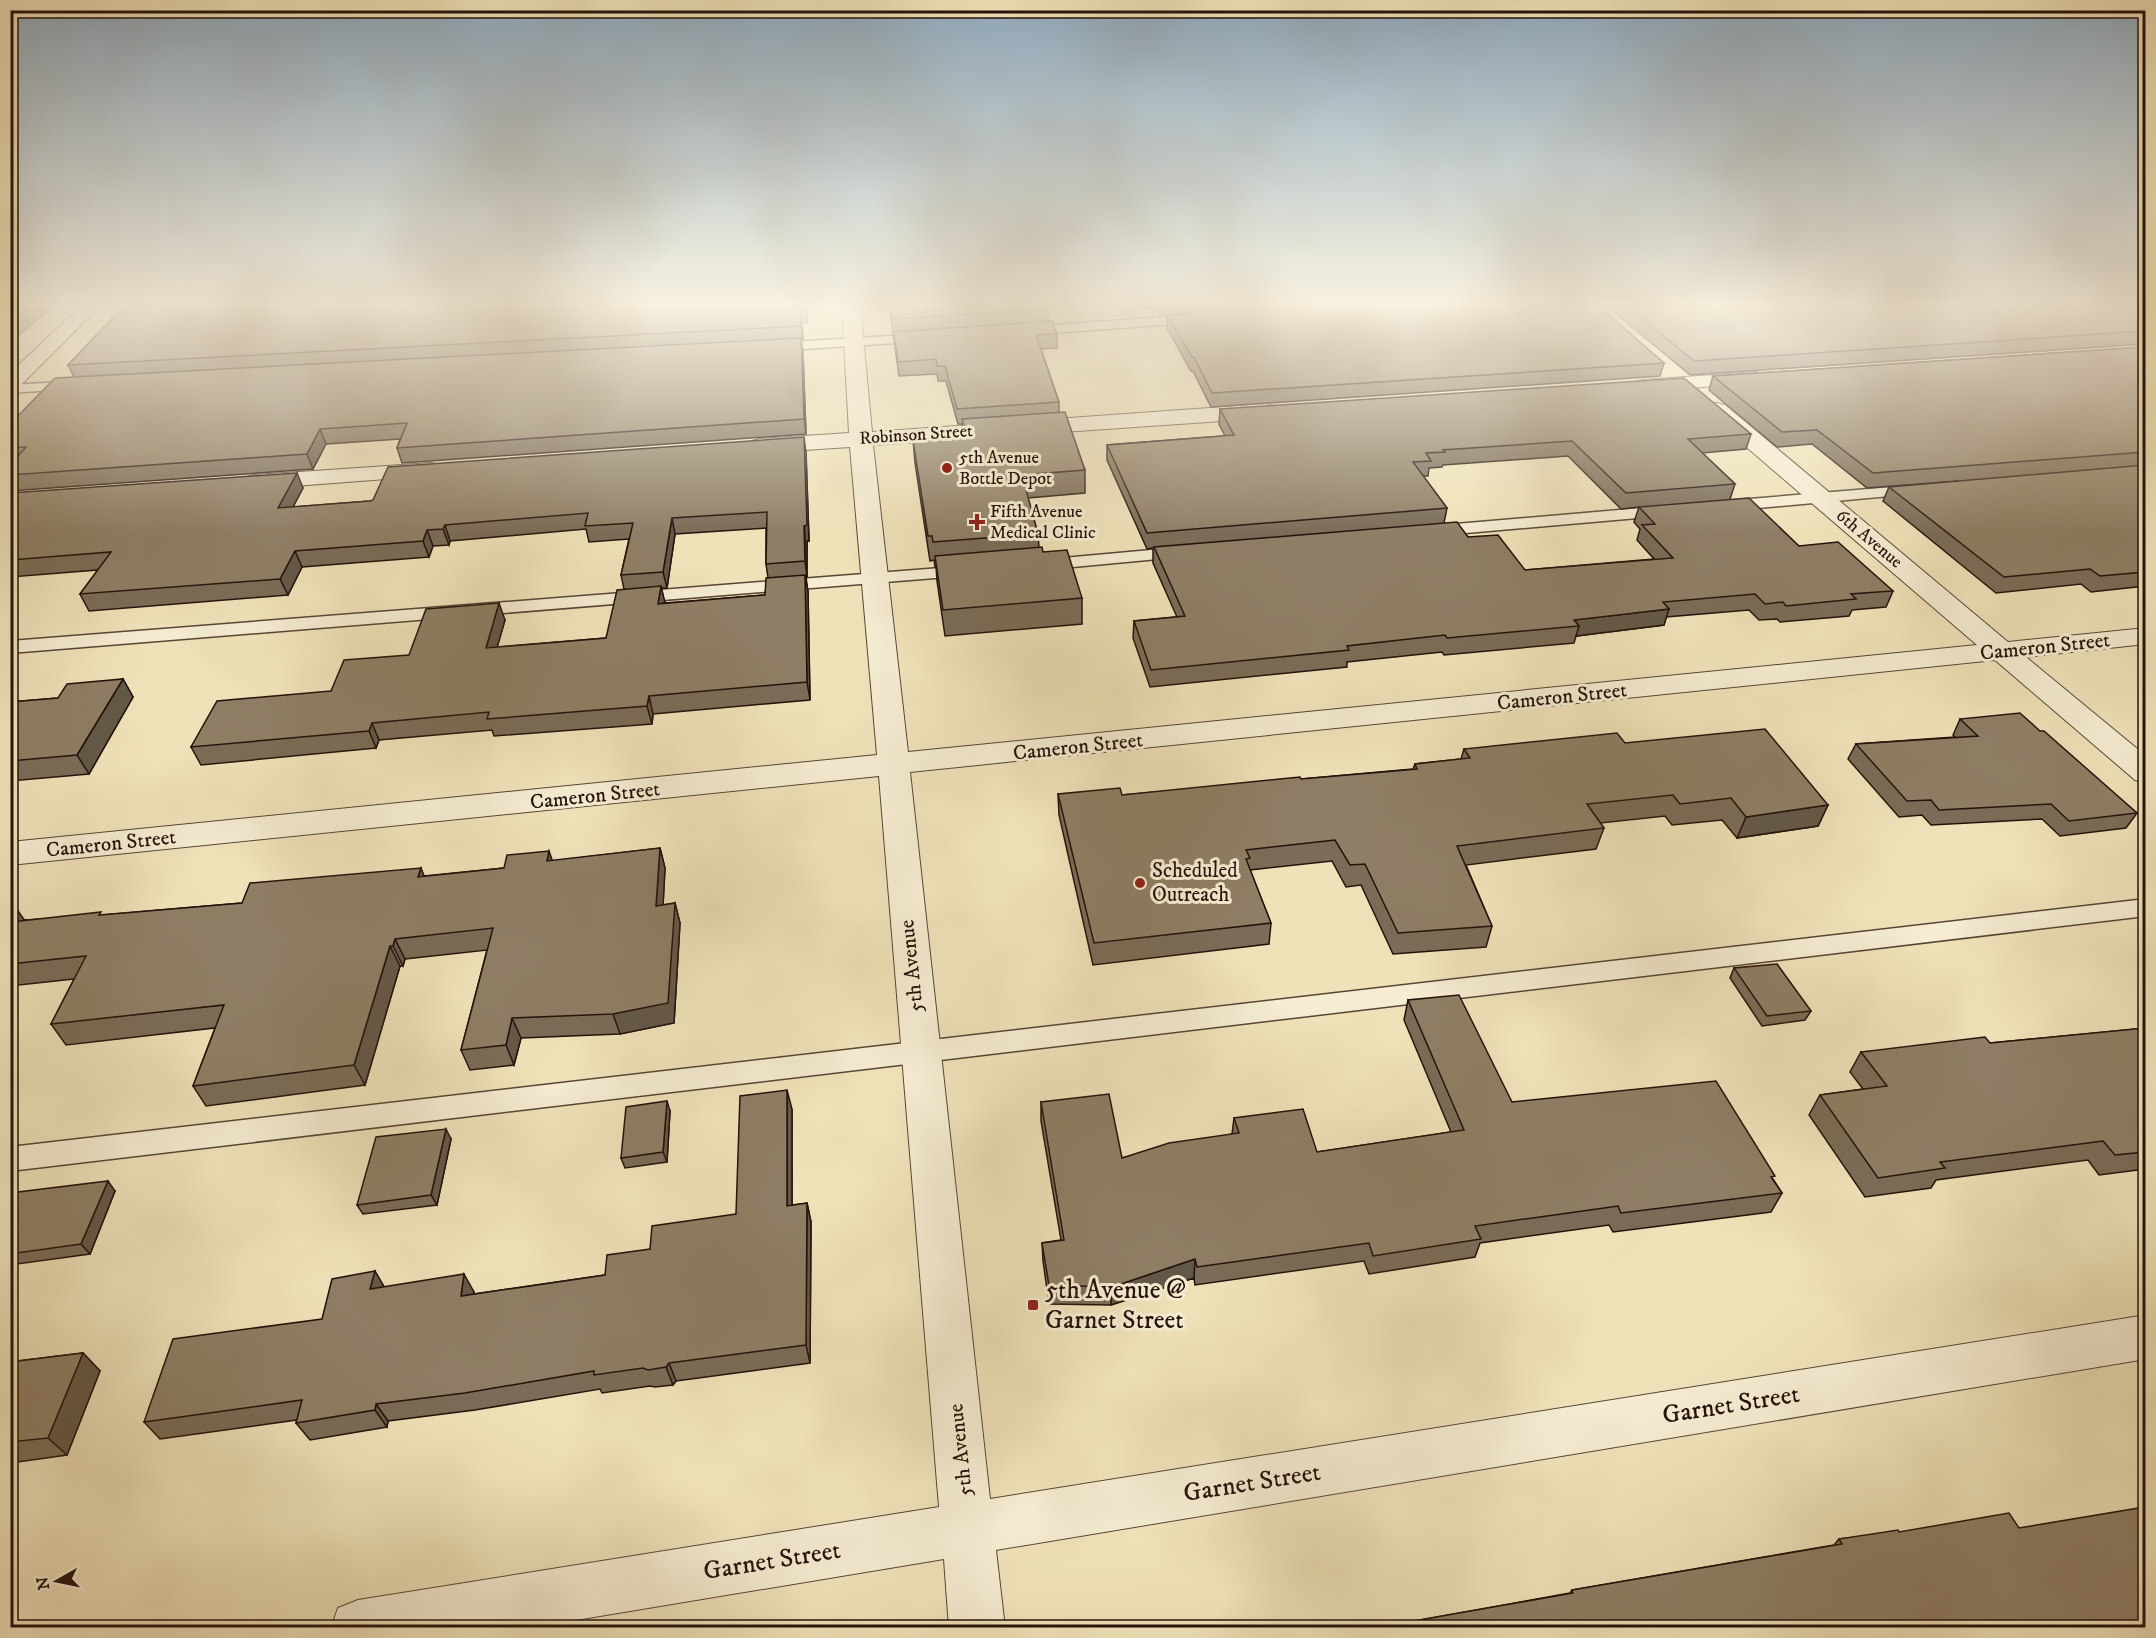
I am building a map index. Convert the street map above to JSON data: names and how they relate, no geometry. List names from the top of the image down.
{
  "streets": {
    "street": [
      "Robinson Street",
      "6th Avenue",
      "Cameron Street",
      "5th Avenue",
      "Garnet Street"
    ]
  },
  "crossings": [
    ["Robinson Street", "5th Avenue"],
    ["6th Avenue", "Cameron Street"],
    ["Cameron Street", "5th Avenue"],
    ["5th Avenue", "Garnet Street"]
  ],
  "places": {
    "other": ["5th Avenue Bottle Depot", "Scheduled Outreach"],
    "health": ["Fifth Avenue Medical Clinic"],
    "transit": ["5th Avenue @ Garnet Street"]
  },
  "north": "left"
}
